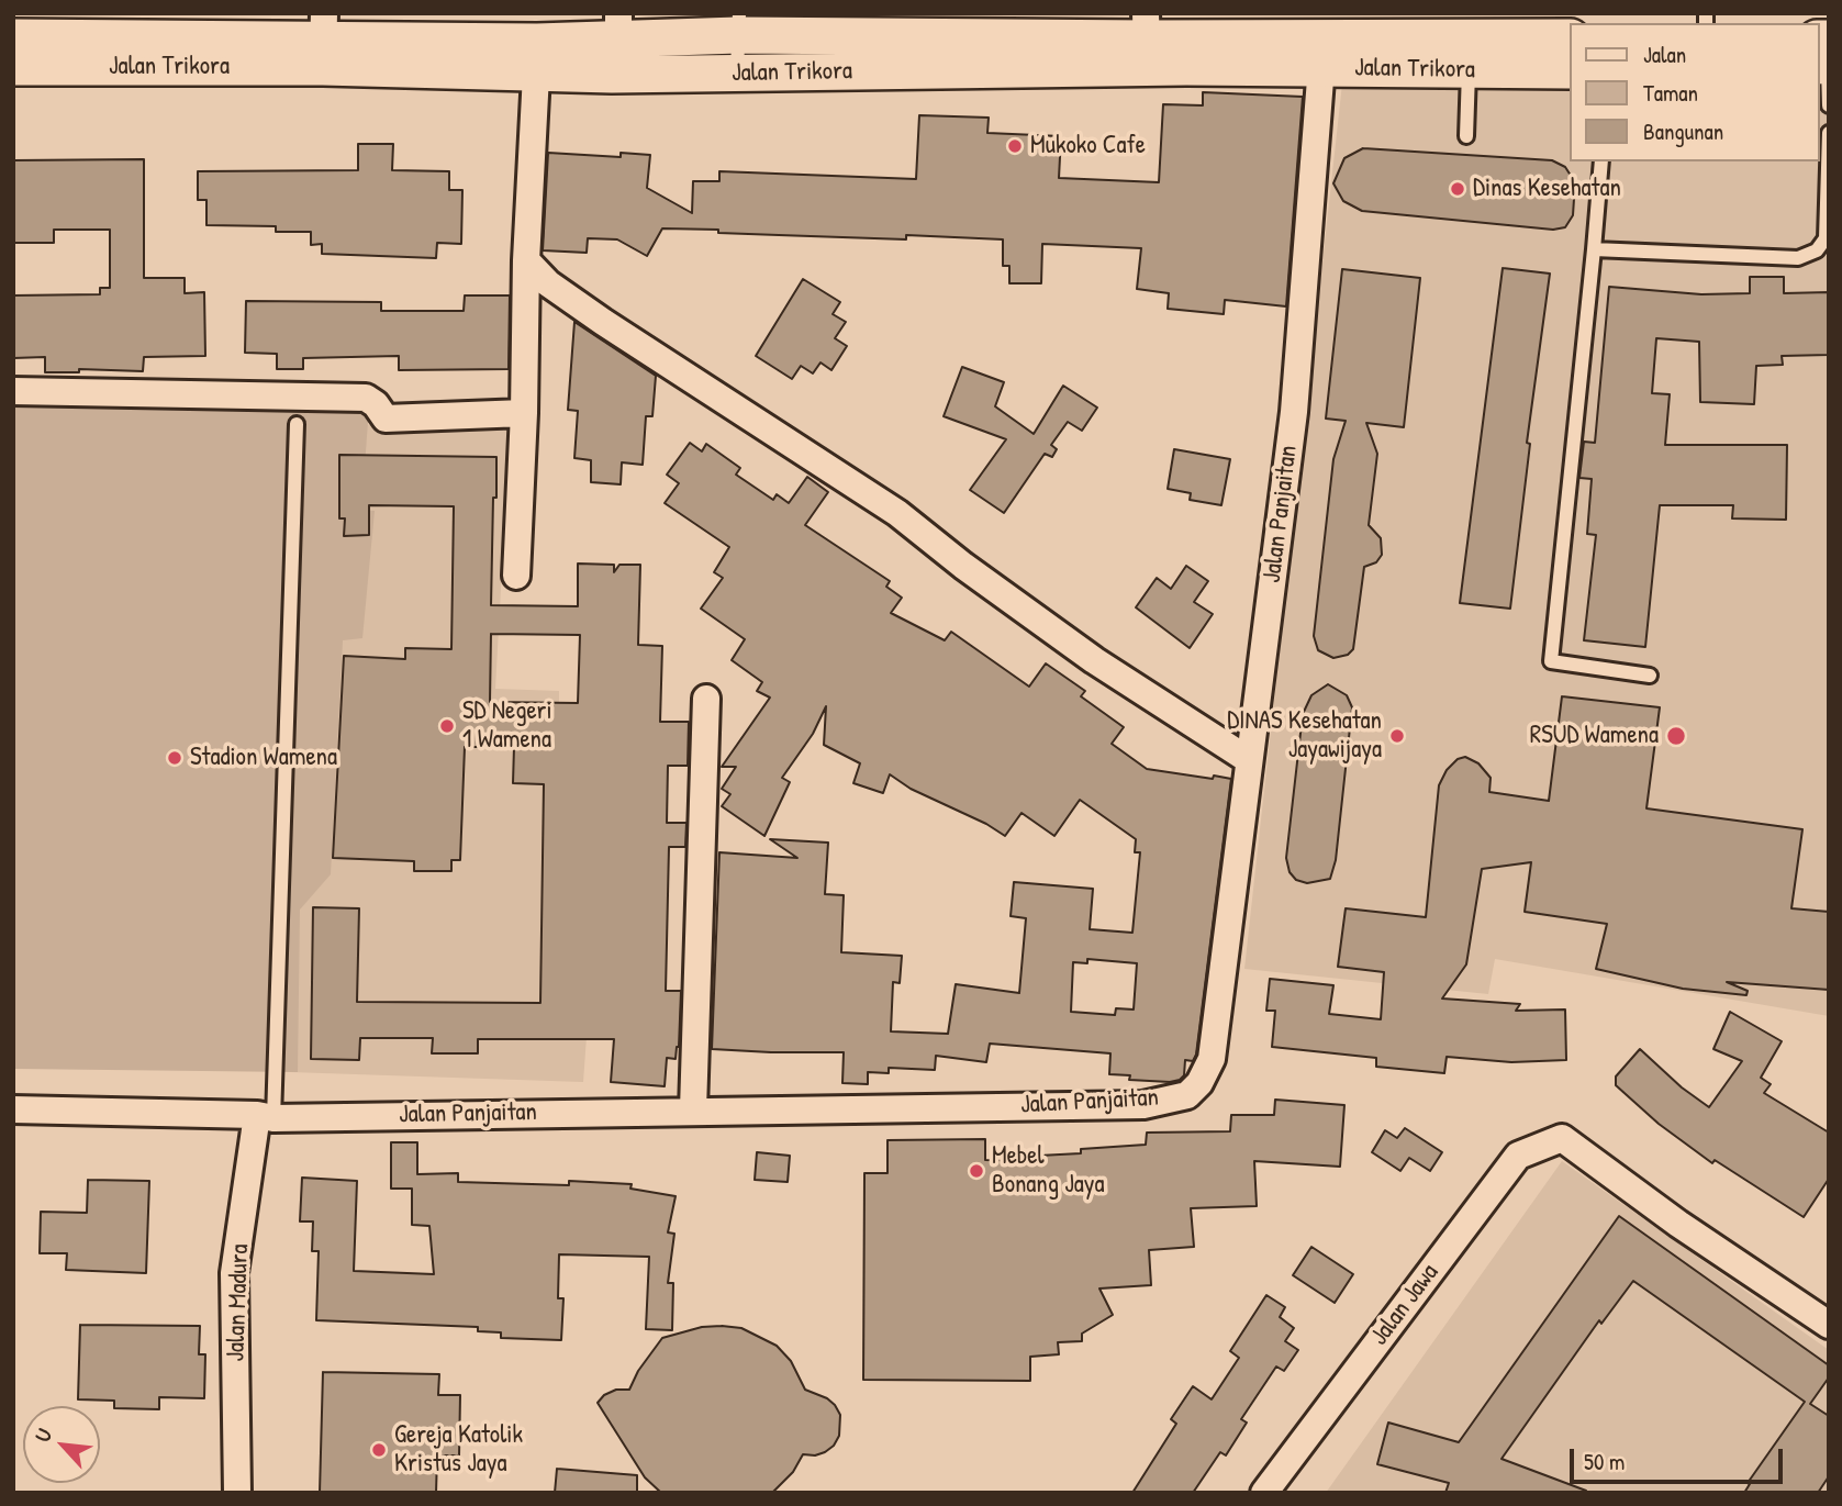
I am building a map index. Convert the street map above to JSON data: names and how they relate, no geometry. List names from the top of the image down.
{
  "streets": {
    "main road": ["Jalan Trikora"],
    "street": ["Jalan Panjaitan", "Jalan Madura", "Jalan Jawa"]
  },
  "crossings": [
    ["Jalan Trikora", "Jalan Panjaitan"],
    ["Jalan Panjaitan", "Jalan Madura"]
  ],
  "places": [
    "Mukoko Cafe",
    "Dinas Kesehatan",
    "SD Negeri 1 Wamena",
    "DINAS Kesehatan Jayawijaya",
    "RSUD Wamena",
    "Stadion Wamena",
    "Mebel Bonang Jaya",
    "Gereja Katolik Kristus Jaya"
  ],
  "legend": ["Jalan", "Taman", "Bangunan"],
  "scale_bar": "50 m",
  "north": "top left"
}
